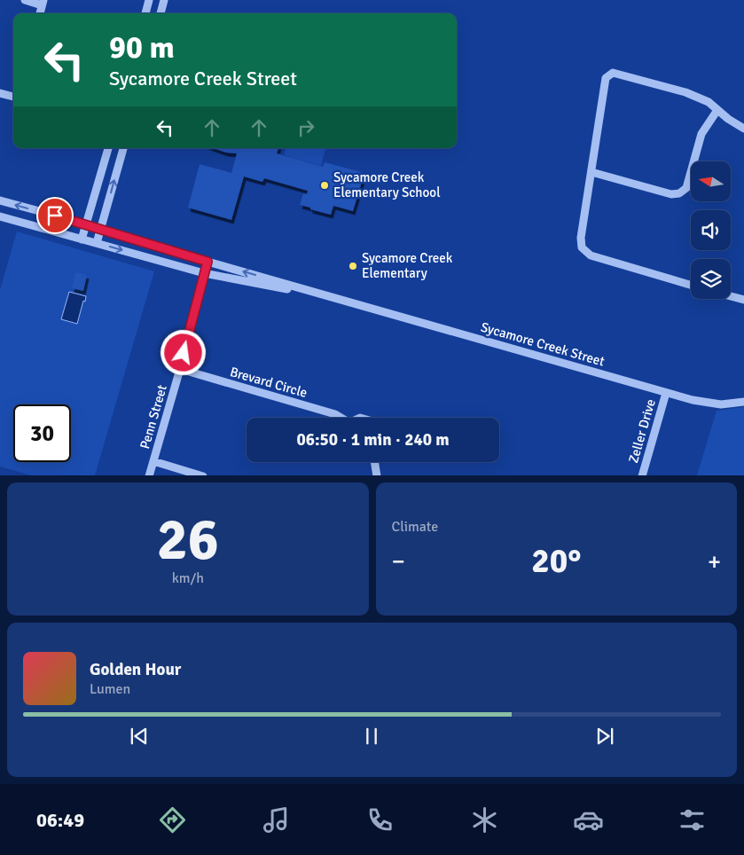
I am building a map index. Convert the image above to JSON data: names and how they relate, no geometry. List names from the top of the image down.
{
  "streets": {
    "street": [
      "Sycamore Creek Street",
      "Brevard Circle",
      "Penn Street",
      "Zeller Drive"
    ]
  },
  "crossings": [
    ["Sycamore Creek Street", "Penn Street"],
    ["Sycamore Creek Street", "Zeller Drive"],
    ["Brevard Circle", "Penn Street"]
  ],
  "places": ["Sycamore Creek Elementary School", "Sycamore Creek Elementary"],
  "north": "left",
  "page": {
    "turn": ["90 m", "Sycamore Creek Street"],
    "limit": "30",
    "trip": "06:50 · 1 min · 240 m",
    "tile": [
      ["26", "km/h"],
      "Climate"
    ],
    "heat": ["−", "20°", "+"],
    "song": ["Golden Hour", "Lumen"],
    "tabs": "06:49"
  }
}
